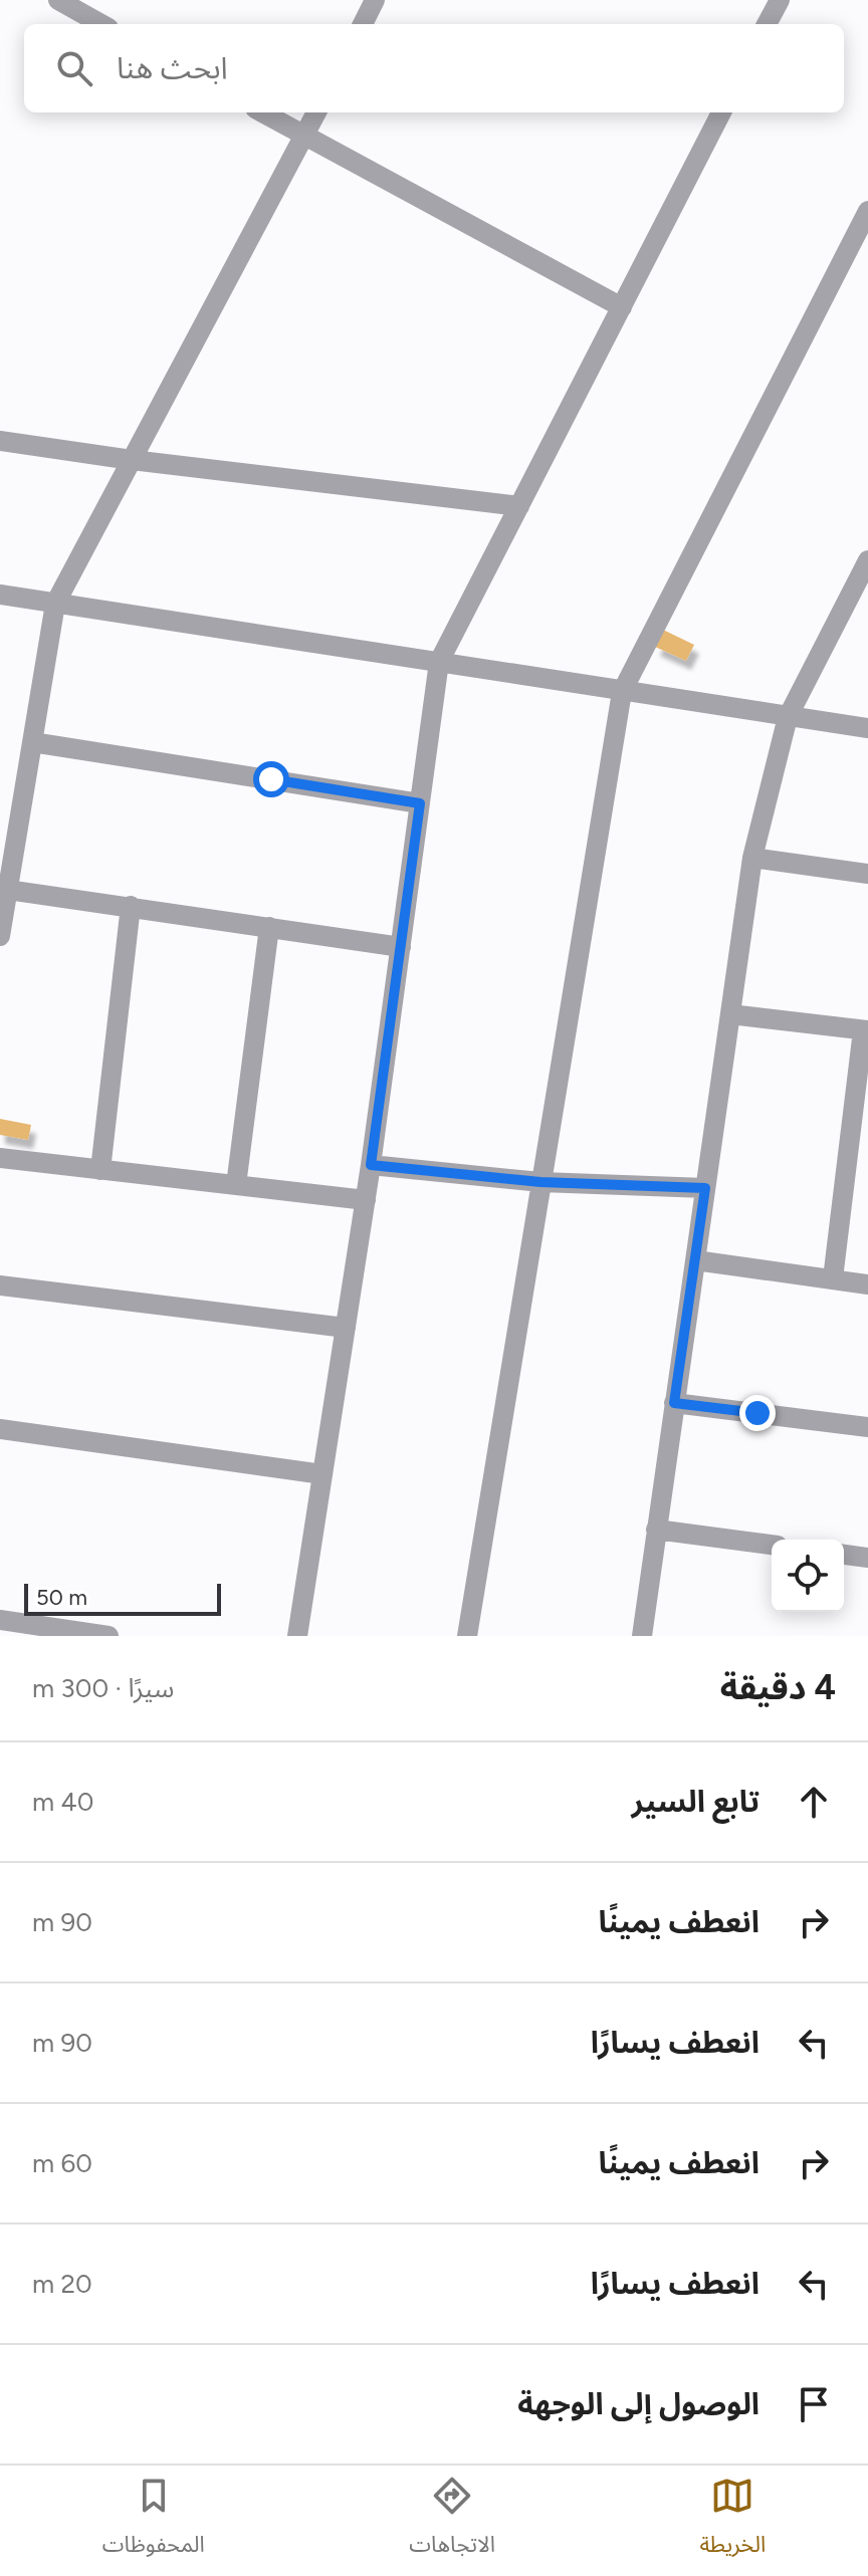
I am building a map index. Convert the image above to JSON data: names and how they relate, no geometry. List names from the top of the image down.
{
  "scale_bar": "50 m",
  "page": {
    "search": "ابحث هنا",
    "scale": "50 m",
    "heading": ["4 دقيقة", "سيرًا · 300 m"],
    "list": [
      ["تابع السير", "40 m"],
      ["انعطف يمينًا", "90 m"],
      ["انعطف يسارًا", "90 m"],
      ["انعطف يمينًا", "60 m"],
      ["انعطف يسارًا", "20 m"],
      "الوصول إلى الوجهة"
    ],
    "nav": ["الخريطة", "الاتجاهات", "المحفوظات"]
  }
}
